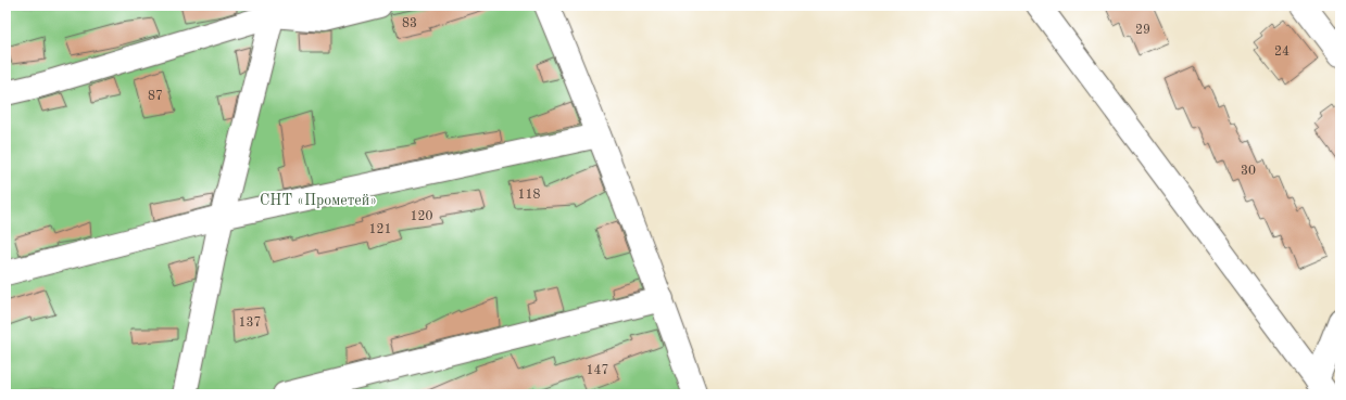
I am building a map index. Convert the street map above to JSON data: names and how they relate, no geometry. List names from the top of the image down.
{
  "parks": ["СНТ «Прометей»"],
  "house_numbers": [
    "83",
    "29",
    "24",
    "87",
    "30",
    "118",
    "120",
    "121",
    "137",
    "147"
  ]
}
